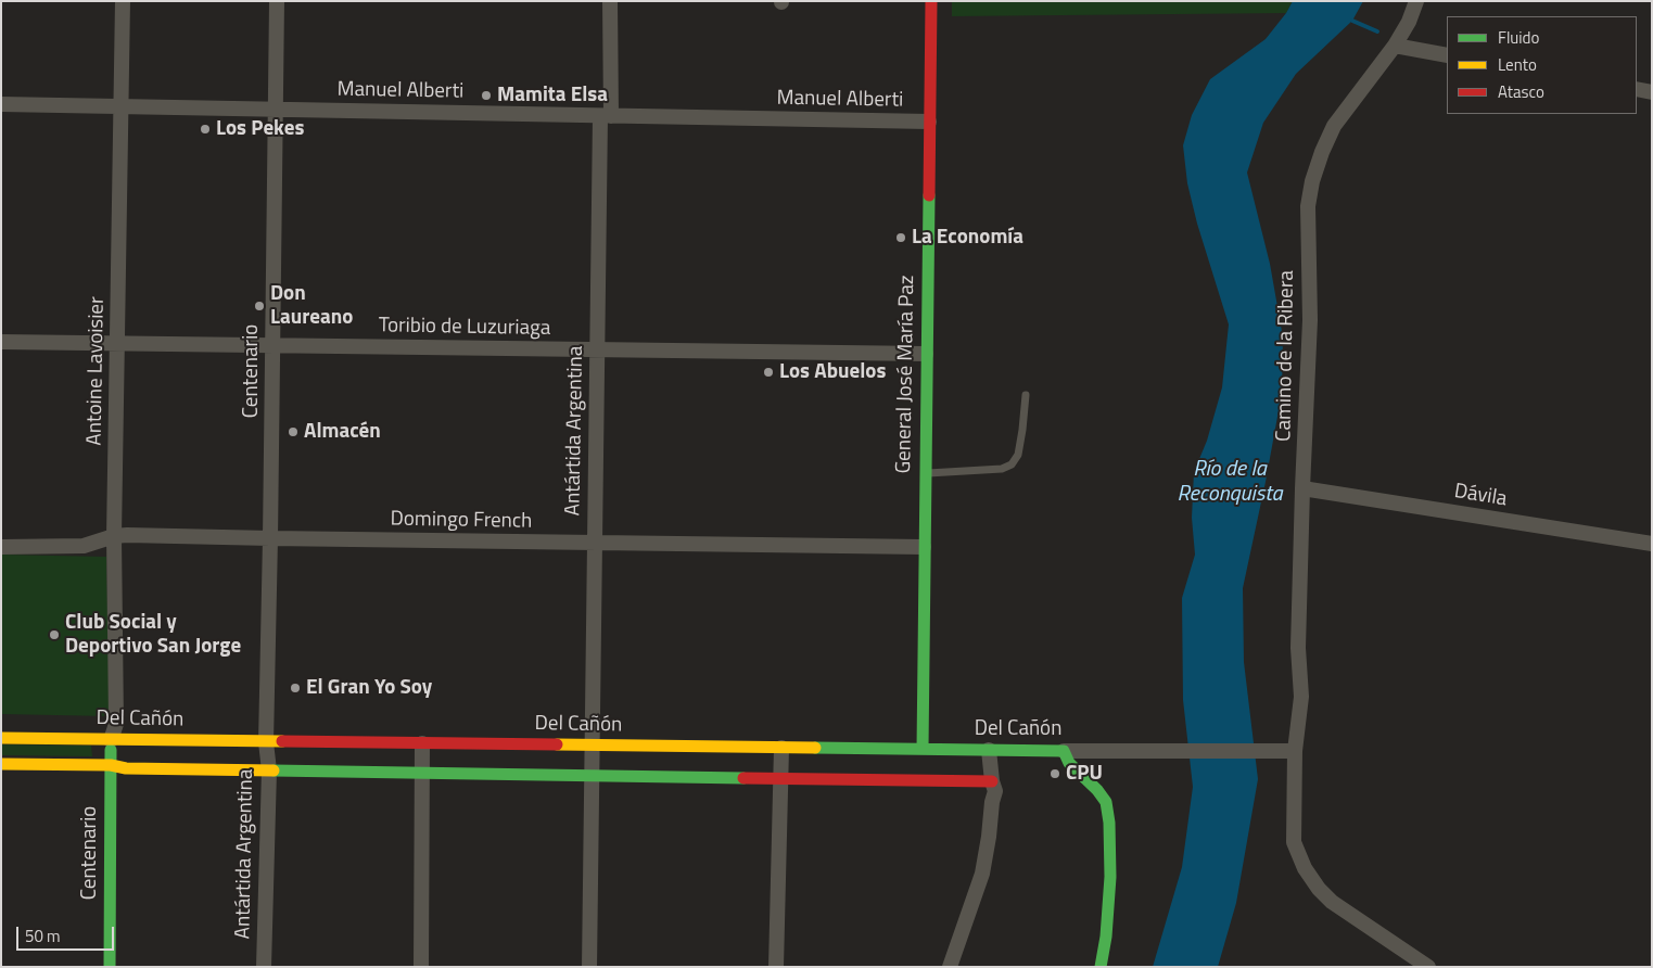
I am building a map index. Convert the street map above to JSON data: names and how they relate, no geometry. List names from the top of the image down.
{
  "streets": {
    "street": [
      "Manuel Alberti",
      "Toribio de Luzuriaga",
      "Camino de la Ribera",
      "Antoine Lavoisier",
      "Centenario",
      "General José María Paz",
      "Antártida Argentina",
      "Dávila",
      "Domingo French",
      "Del Cañón"
    ]
  },
  "crossings": [
    ["Manuel Alberti", "Antoine Lavoisier"],
    ["Manuel Alberti", "Centenario"],
    ["Manuel Alberti", "General José María Paz"],
    ["Manuel Alberti", "Antártida Argentina"],
    ["Toribio de Luzuriaga", "Antoine Lavoisier"],
    ["Toribio de Luzuriaga", "Centenario"],
    ["Toribio de Luzuriaga", "General José María Paz"],
    ["Toribio de Luzuriaga", "Antártida Argentina"],
    ["Camino de la Ribera", "Dávila"],
    ["Camino de la Ribera", "Del Cañón"],
    ["Antoine Lavoisier", "Centenario"],
    ["Antoine Lavoisier", "Domingo French"],
    ["Antoine Lavoisier", "Del Cañón"],
    ["Centenario", "Antártida Argentina"],
    ["Centenario", "Domingo French"],
    ["Centenario", "Del Cañón"],
    ["General José María Paz", "Domingo French"],
    ["General José María Paz", "Del Cañón"],
    ["Antártida Argentina", "Domingo French"],
    ["Antártida Argentina", "Del Cañón"]
  ],
  "water": ["Río de la Reconquista"],
  "places": [
    "Mamita Elsa",
    "Los Pekes",
    "La Economía",
    "Don Laureano",
    "Los Abuelos",
    "Almacén",
    "Club Social y Deportivo San Jorge",
    "El Gran Yo Soy",
    "CPU"
  ],
  "legend": ["Fluido", "Lento", "Atasco"],
  "scale_bar": "50 m"
}
